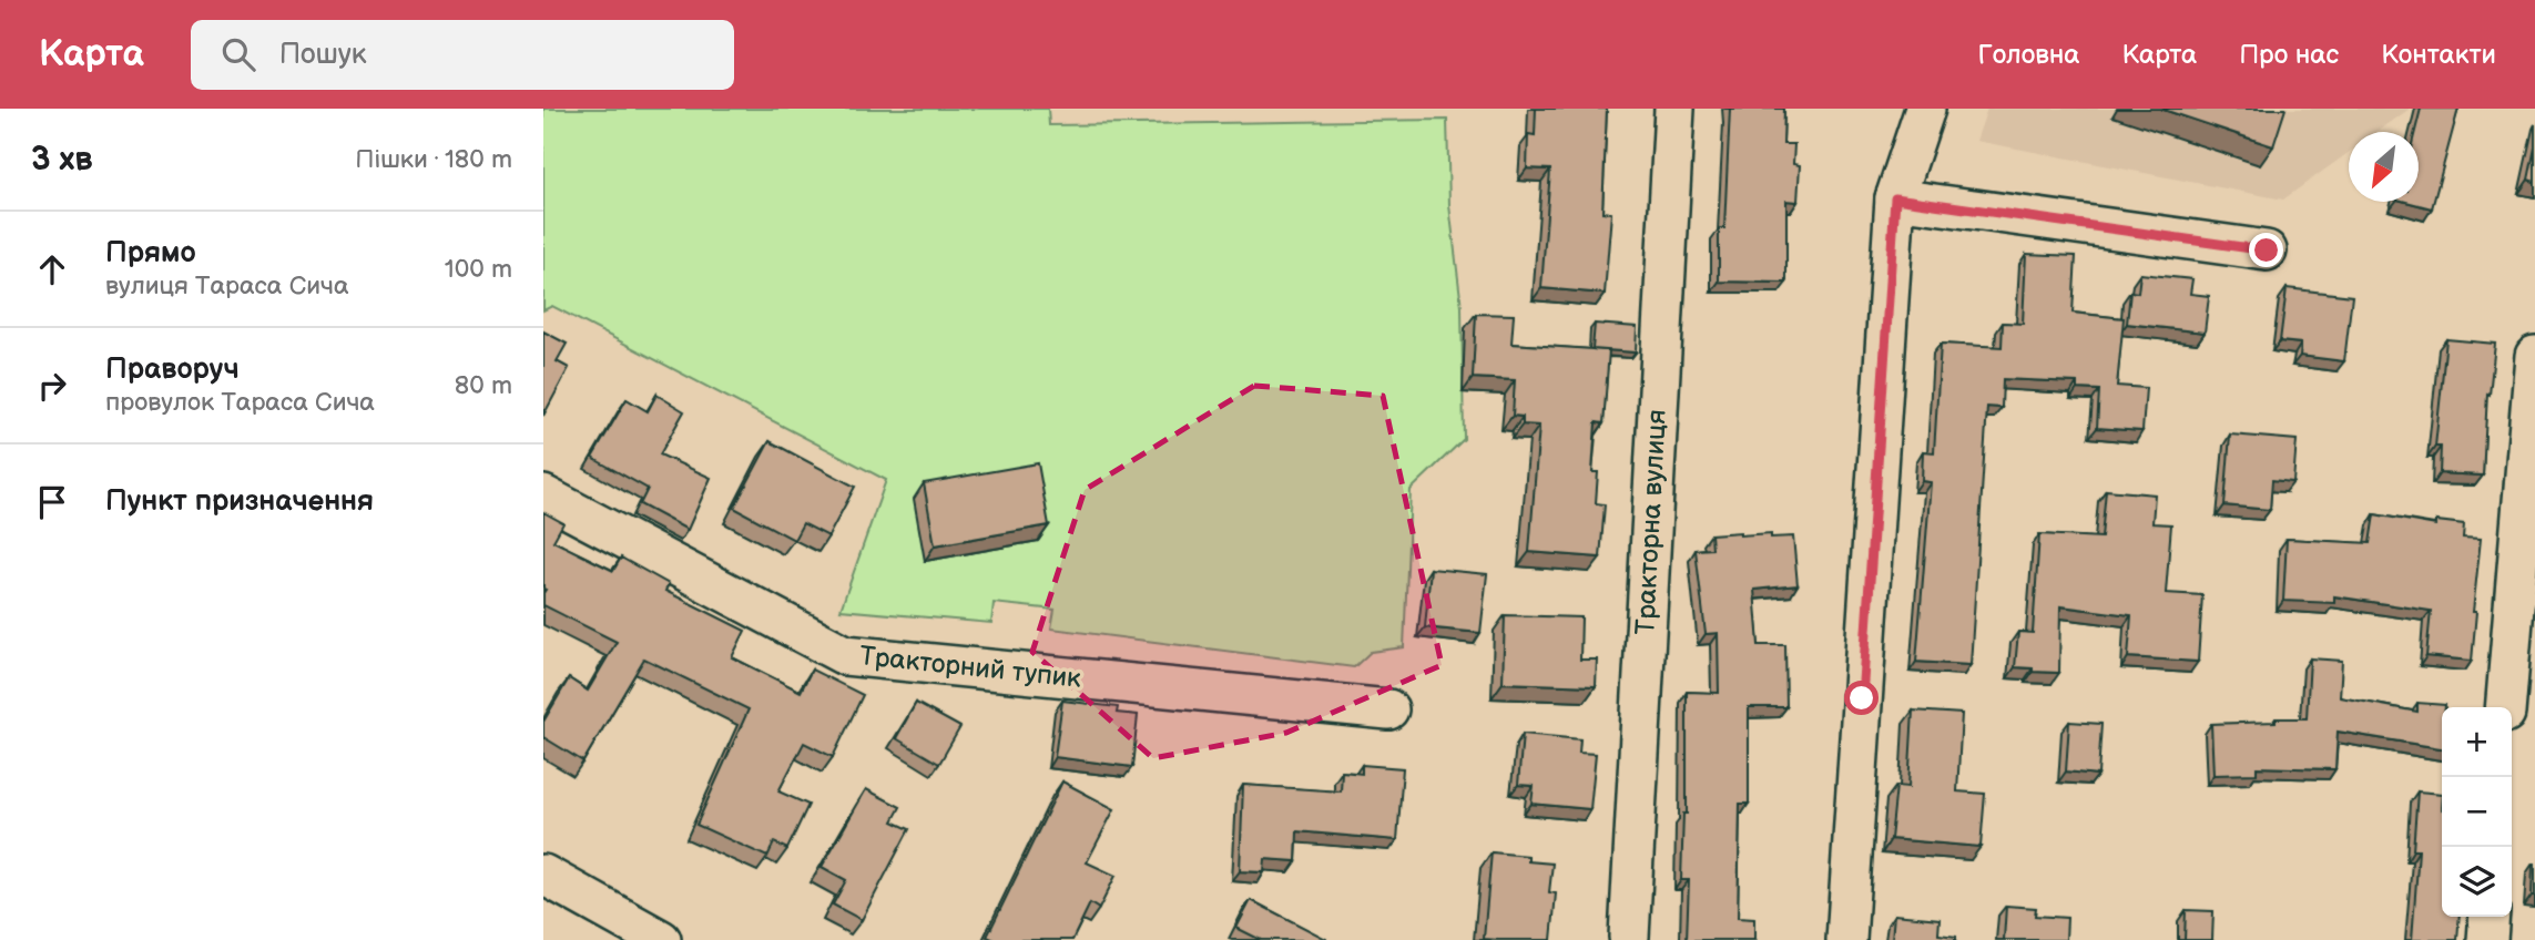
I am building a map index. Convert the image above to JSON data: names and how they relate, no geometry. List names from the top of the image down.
{
  "streets": {
    "street": ["Тракторна вулиця", "Тракторний тупик"]
  },
  "north": "bottom left",
  "page": {
    "header": "Карта",
    "search": "Пошук",
    "nav": [
      "Головна",
      "Карта",
      "Про нас",
      "Контакти"
    ],
    "heading": ["3 хв", "Пішки · 180 m"],
    "list": [
      ["Прямо", "вулиця Тараса Сича", "100 m"],
      ["Праворуч", "провулок Тараса Сича", "80 m"],
      "Пункт призначення"
    ],
    "map_buttons": ["+", "−"]
  }
}
